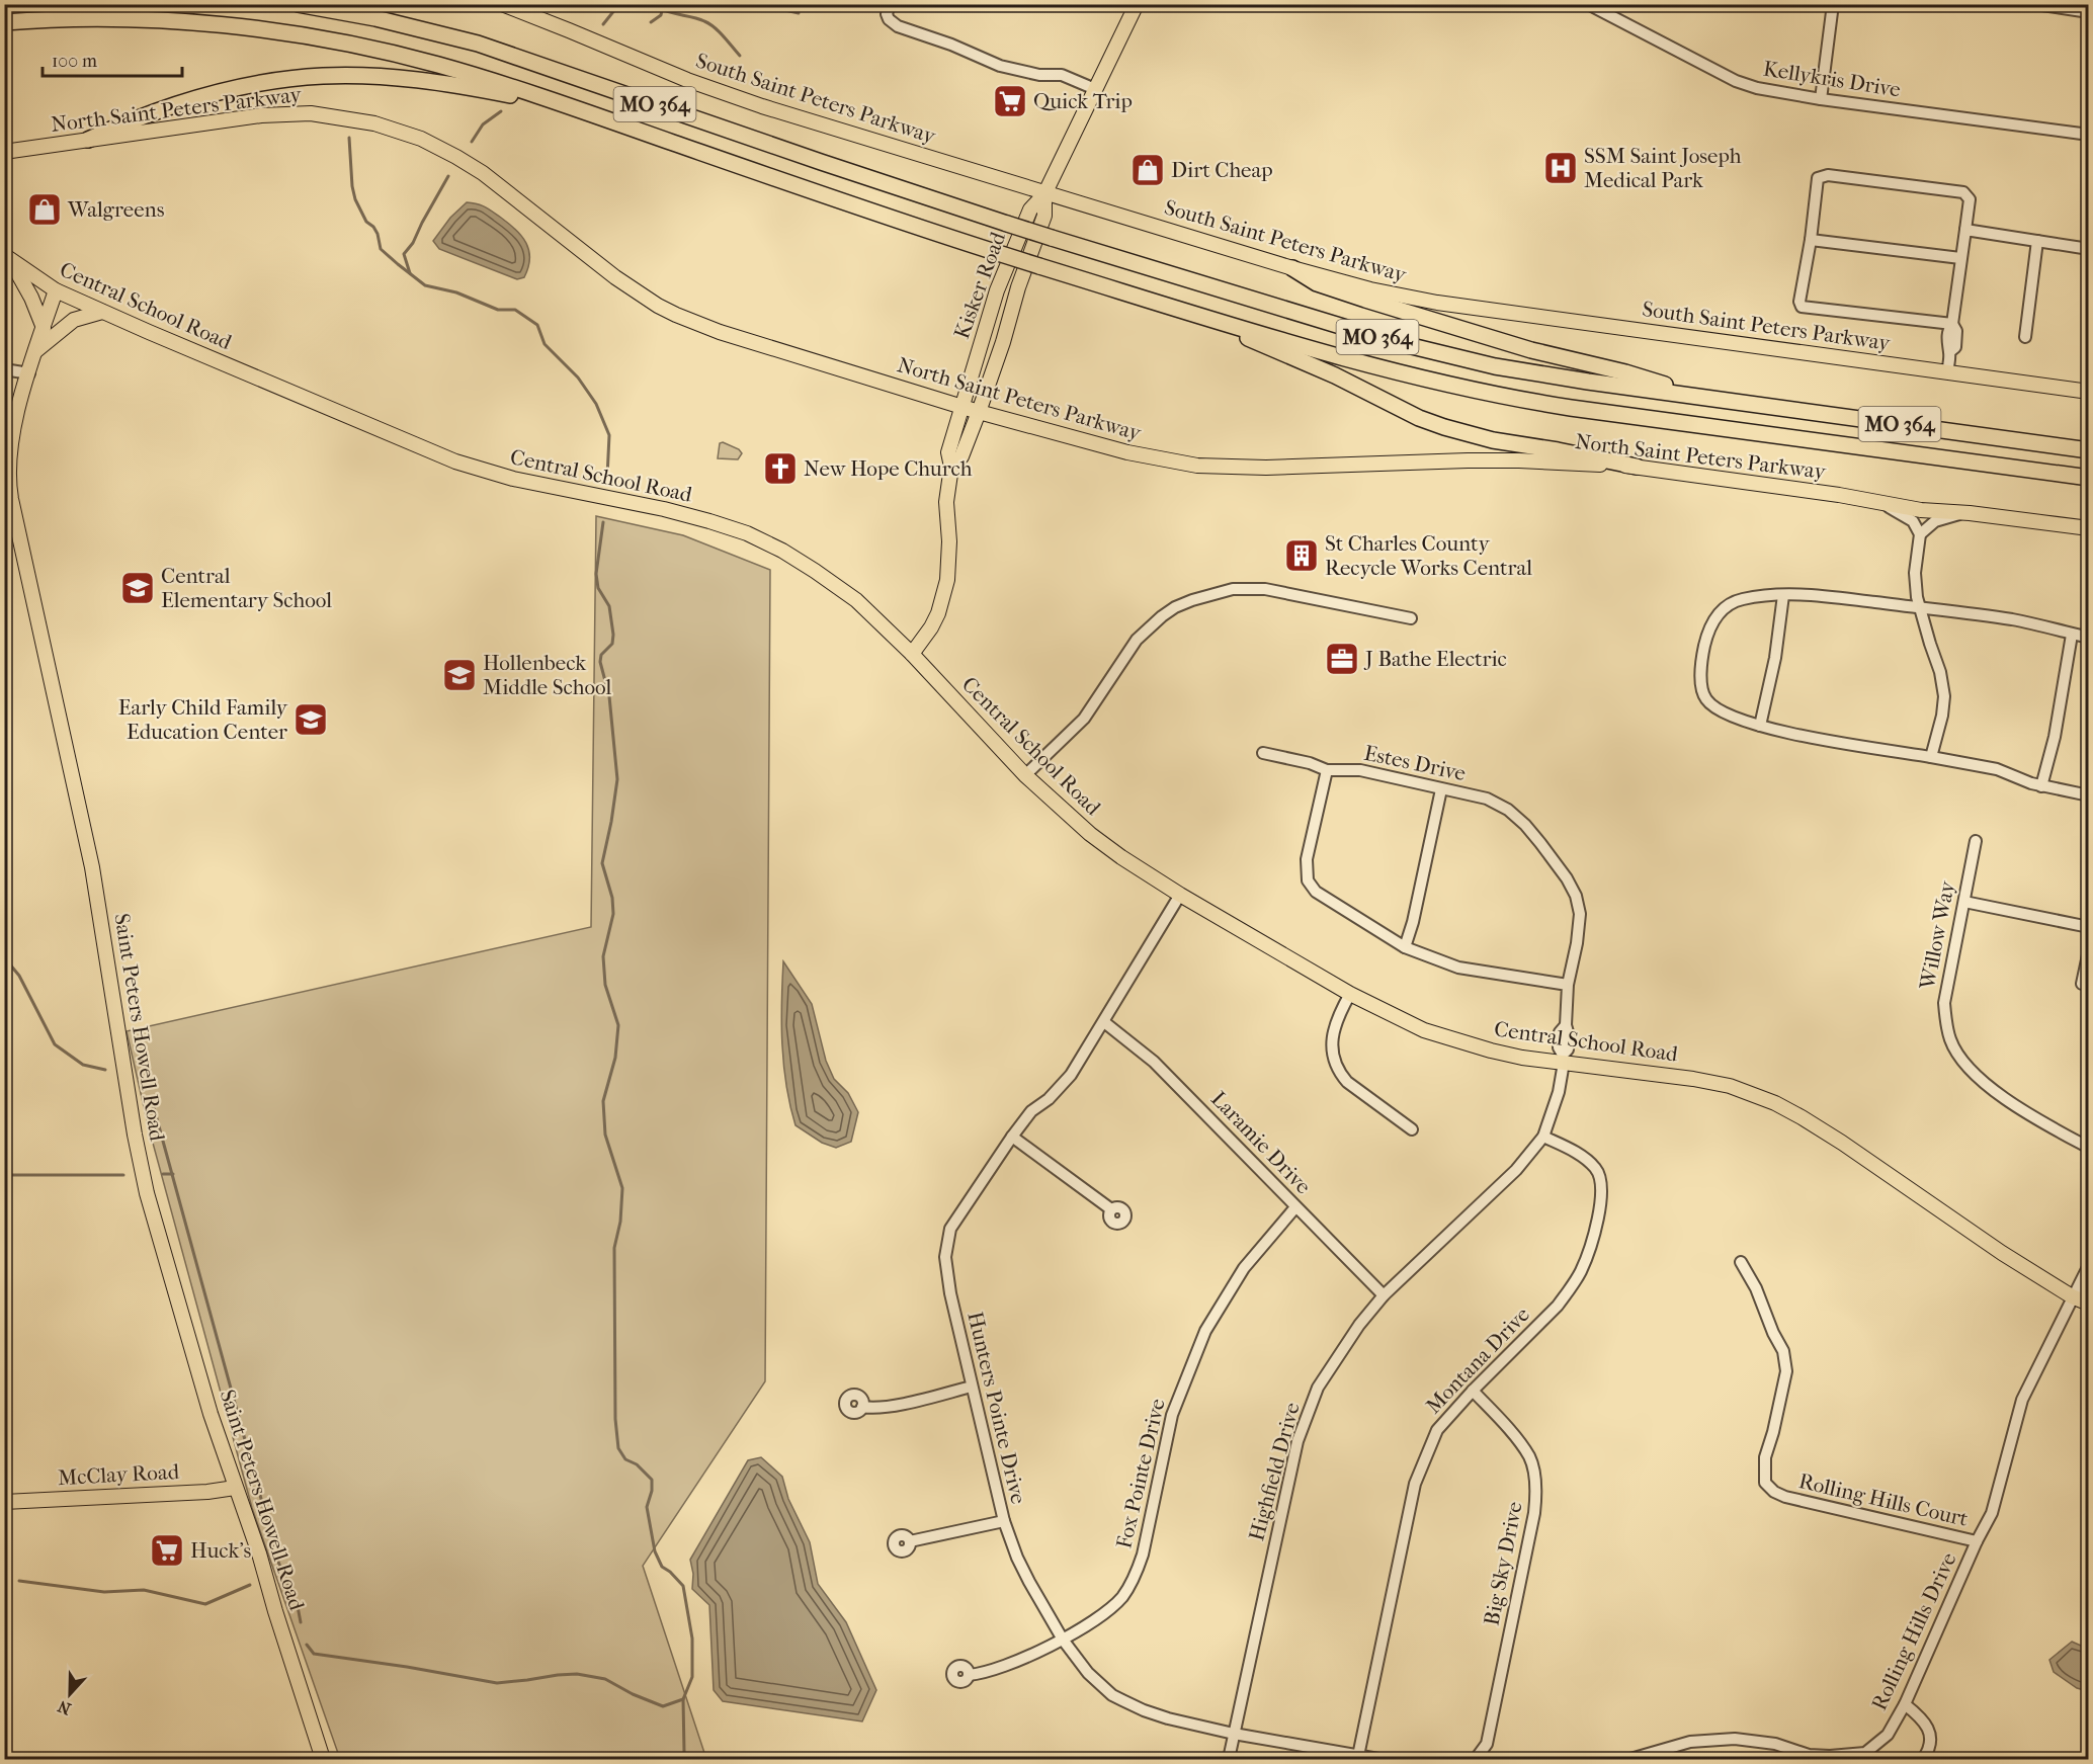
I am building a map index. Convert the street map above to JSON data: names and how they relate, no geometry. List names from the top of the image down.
{
  "streets": {
    "highway": ["MO 364"],
    "main road": [
      "South Saint Peters Parkway",
      "North Saint Peters Parkway",
      "Kisker Road",
      "Central School Road",
      "Saint Peters Howell Road",
      "McClay Road"
    ],
    "street": [
      "Kellykris Drive",
      "Estes Drive",
      "Willow Way",
      "Laramie Drive",
      "Montana Drive",
      "Hunters Pointe Drive",
      "Highfield Drive",
      "Fox Pointe Drive",
      "Rolling Hills Court",
      "Big Sky Drive",
      "Rolling Hills Drive"
    ]
  },
  "crossings": [
    ["South Saint Peters Parkway", "Kisker Road"],
    ["North Saint Peters Parkway", "Kisker Road"],
    ["Kisker Road", "Central School Road"],
    ["Central School Road", "Estes Drive"],
    ["Central School Road", "Saint Peters Howell Road"],
    ["Central School Road", "Hunters Pointe Drive"],
    ["Central School Road", "Highfield Drive"],
    ["Central School Road", "Rolling Hills Drive"],
    ["Estes Drive", "Highfield Drive"],
    ["Saint Peters Howell Road", "McClay Road"],
    ["Laramie Drive", "Hunters Pointe Drive"],
    ["Laramie Drive", "Highfield Drive"],
    ["Laramie Drive", "Fox Pointe Drive"],
    ["Montana Drive", "Hunters Pointe Drive"],
    ["Montana Drive", "Highfield Drive"],
    ["Montana Drive", "Big Sky Drive"],
    ["Hunters Pointe Drive", "Highfield Drive"],
    ["Hunters Pointe Drive", "Fox Pointe Drive"],
    ["Rolling Hills Court", "Rolling Hills Drive"]
  ],
  "places": {
    "supermarket": ["Quick Trip", "Huck's"],
    "hospital": ["SSM Saint Joseph Medical Park"],
    "shop": ["Dirt Cheap", "Walgreens"],
    "church": ["New Hope Church"],
    "building": ["St Charles County Recycle Works Central"],
    "school or university": ["Central Elementary School", "Hollenbeck Middle School", "Early Child Family Education Center"],
    "office": ["J Bathe Electric"]
  },
  "scale_bar": "100 m",
  "north": "bottom"
}
